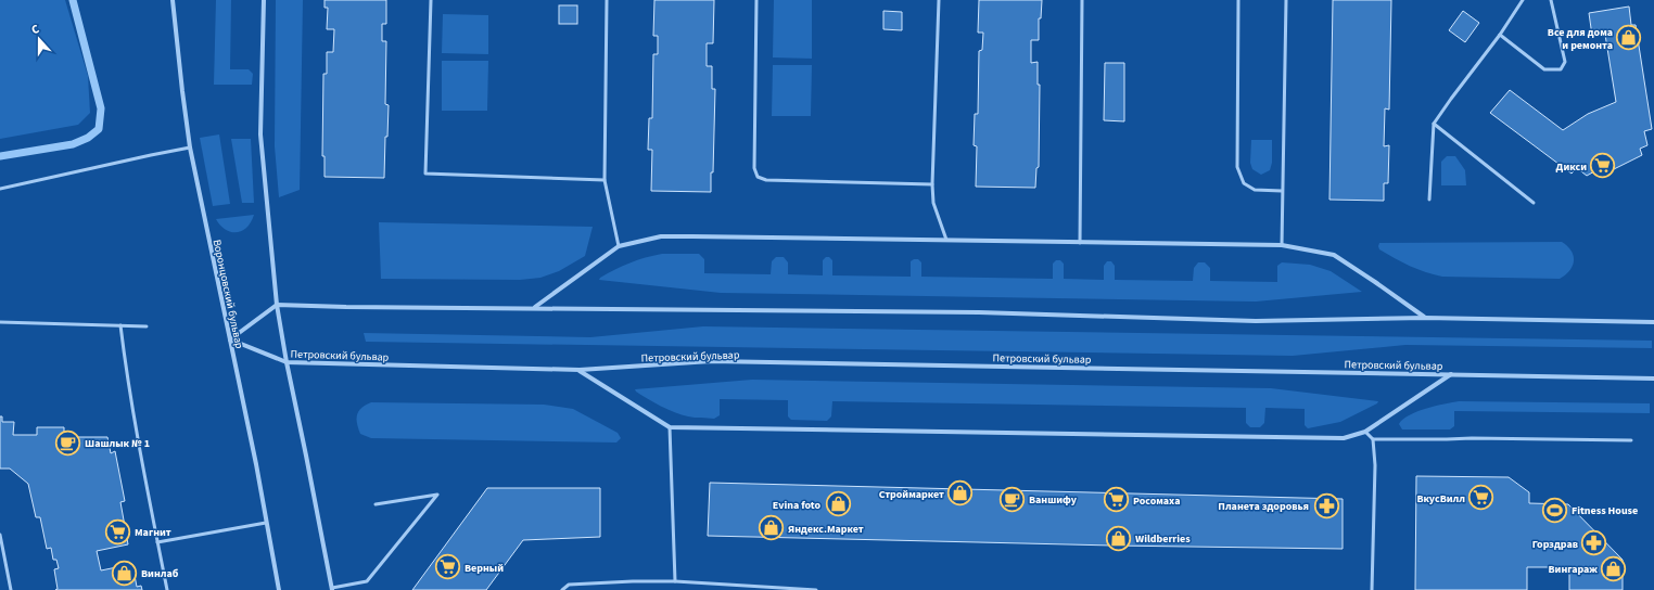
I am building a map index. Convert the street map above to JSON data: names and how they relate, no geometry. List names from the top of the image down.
{
  "streets": {
    "street": ["Воронцовский бульвар", "Петровский бульвар"]
  },
  "crossings": [
    ["Воронцовский бульвар", "Петровский бульвар"]
  ],
  "places": {
    "shop": [
      "Все для дома и ремонта",
      "Строймаркет",
      "Evina foto",
      "Яндекс.Маркет",
      "Wildberries",
      "Вингараж",
      "Винлаб"
    ],
    "supermarket": [
      "Дикси",
      "ВкусВилл",
      "Росомаха",
      "Магнит",
      "Верный"
    ],
    "cafe": ["Шашлык № 1", "Ваншифу"],
    "pharmacy": ["Планета здоровья", "Горздрав"],
    "sports": ["Fitness House"]
  },
  "north": "top"
}
